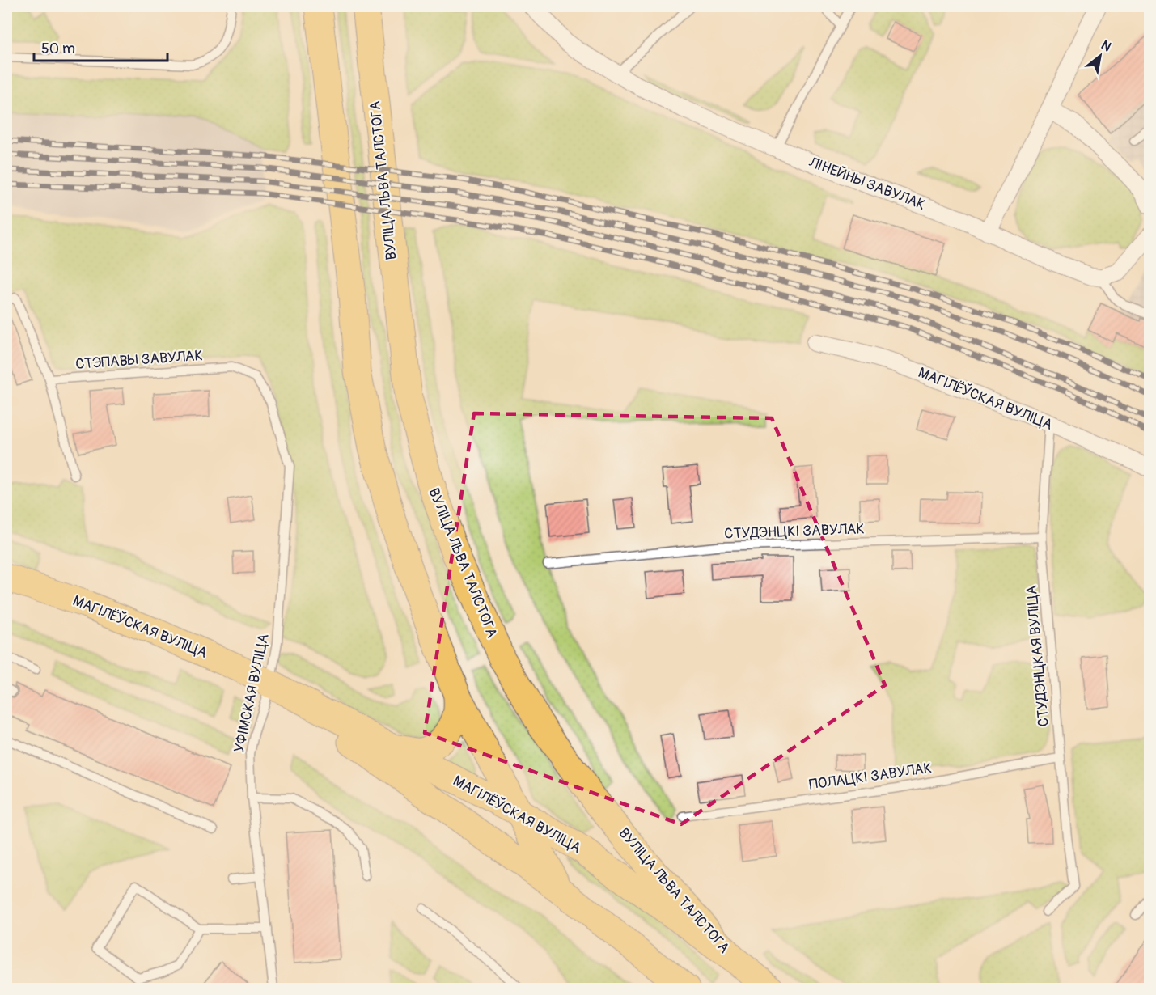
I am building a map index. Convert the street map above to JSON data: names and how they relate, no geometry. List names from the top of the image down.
{
  "streets": {
    "main road": ["ВУЛІЦА ЛЬВА ТАЛСТОГА", "МАГІЛЁЎСКАЯ ВУЛІЦА"],
    "street": ["ЛІНЕЙНЫ ЗАВУЛАК"],
    "lane": [
      "СТЭПАВЫ ЗАВУЛАК",
      "СТУДЭНЦКІ ЗАВУЛАК",
      "СТУДЭНЦКАЯ ВУЛІЦА",
      "УФІМСКАЯ ВУЛІЦА",
      "ПОЛАЦКІ ЗАВУЛАК"
    ]
  },
  "crossings": [
    ["ВУЛІЦА ЛЬВА ТАЛСТОГА", "МАГІЛЁЎСКАЯ ВУЛІЦА"],
    ["СТЭПАВЫ ЗАВУЛАК", "УФІМСКАЯ ВУЛІЦА"],
    ["МАГІЛЁЎСКАЯ ВУЛІЦА", "СТУДЭНЦКАЯ ВУЛІЦА"],
    ["МАГІЛЁЎСКАЯ ВУЛІЦА", "УФІМСКАЯ ВУЛІЦА"],
    ["СТУДЭНЦКІ ЗАВУЛАК", "СТУДЭНЦКАЯ ВУЛІЦА"],
    ["СТУДЭНЦКАЯ ВУЛІЦА", "ПОЛАЦКІ ЗАВУЛАК"]
  ],
  "scale_bar": "50 m",
  "north": "top right"
}
